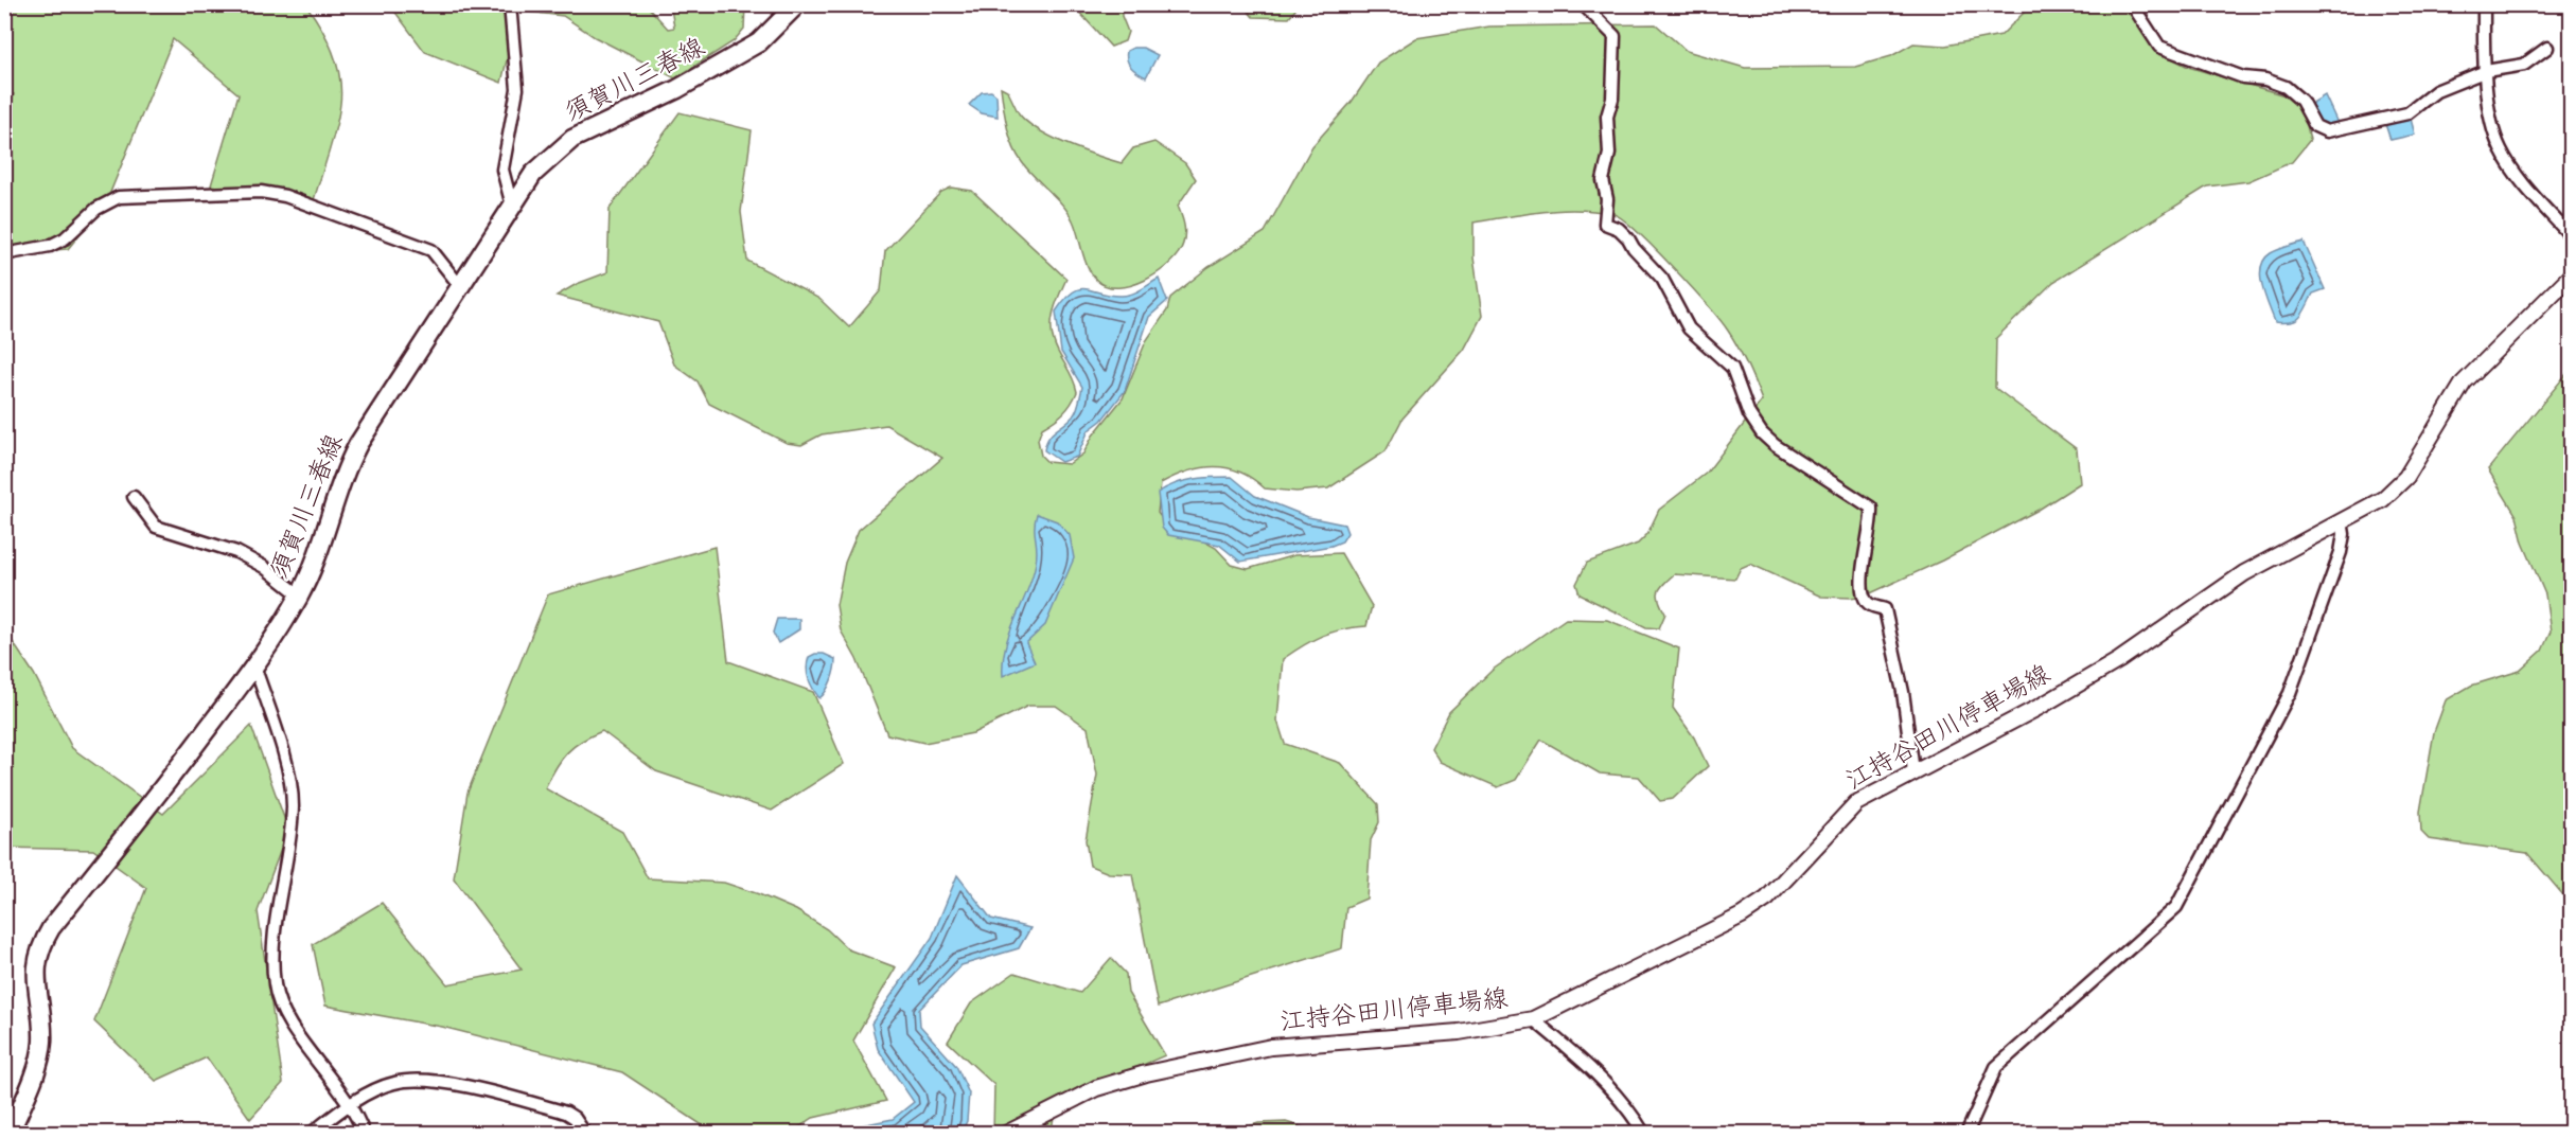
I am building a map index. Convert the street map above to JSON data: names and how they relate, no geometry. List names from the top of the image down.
{
  "streets": {
    "main road": ["須賀川三春線", "江持谷田川停車場線"]
  }
}
